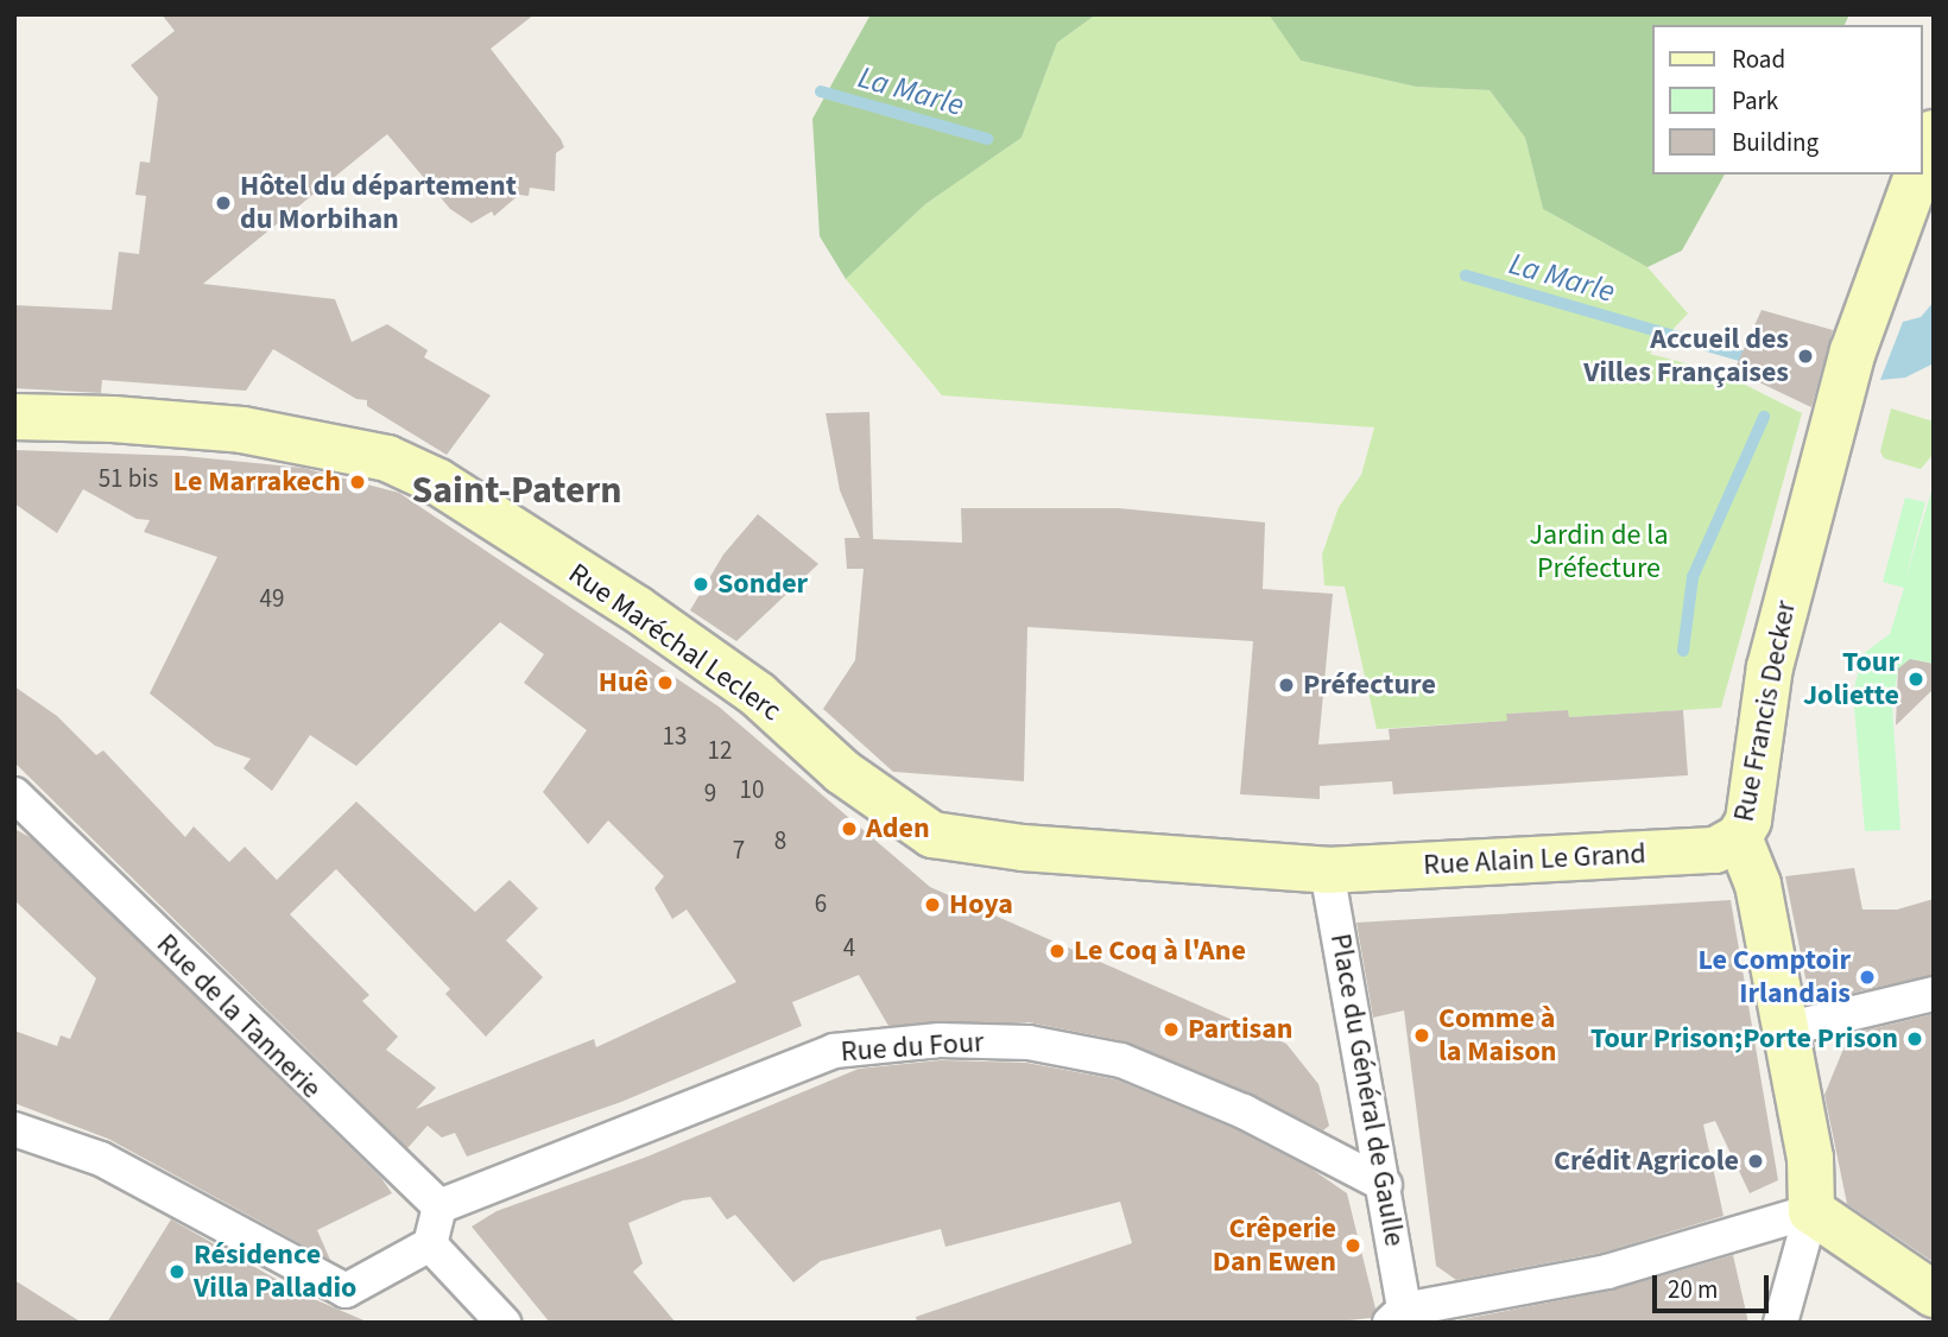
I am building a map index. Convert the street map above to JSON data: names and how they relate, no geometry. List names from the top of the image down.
{
  "streets": {
    "street": [
      "Rue Maréchal Leclerc",
      "Rue Francis Decker",
      "Rue Alain Le Grand",
      "Rue de la Tannerie",
      "Rue du Four",
      "Place du Général de Gaulle"
    ]
  },
  "crossings": [
    ["Rue Maréchal Leclerc", "Rue Alain Le Grand"],
    ["Rue Maréchal Leclerc", "Place du Général de Gaulle"],
    ["Rue Francis Decker", "Rue Alain Le Grand"],
    ["Rue Alain Le Grand", "Place du Général de Gaulle"],
    ["Rue de la Tannerie", "Rue du Four"],
    ["Rue du Four", "Place du Général de Gaulle"]
  ],
  "districts": ["Saint-Patern"],
  "water": ["La Marle"],
  "parks": ["Jardin de la Préfecture"],
  "places": [
    "Hôtel du département du Morbihan",
    "Accueil des Villes Françaises",
    "Le Marrakech",
    "Sonder",
    "Tour Joliette",
    "Huê",
    "Préfecture",
    "Aden",
    "Hoya",
    "Le Coq à l'Ane",
    "Le Comptoir Irlandais",
    "Partisan",
    "Comme à la Maison",
    "Tour Prison;Porte Prison",
    "Crédit Agricole",
    "Crêperie Dan Ewen",
    "Résidence Villa Palladio"
  ],
  "house_numbers": [
    "51 bis",
    "49",
    "13",
    "12",
    "10",
    "9",
    "8",
    "7",
    "6",
    "4"
  ],
  "legend": ["Road", "Park", "Building"],
  "scale_bar": "20 m"
}
